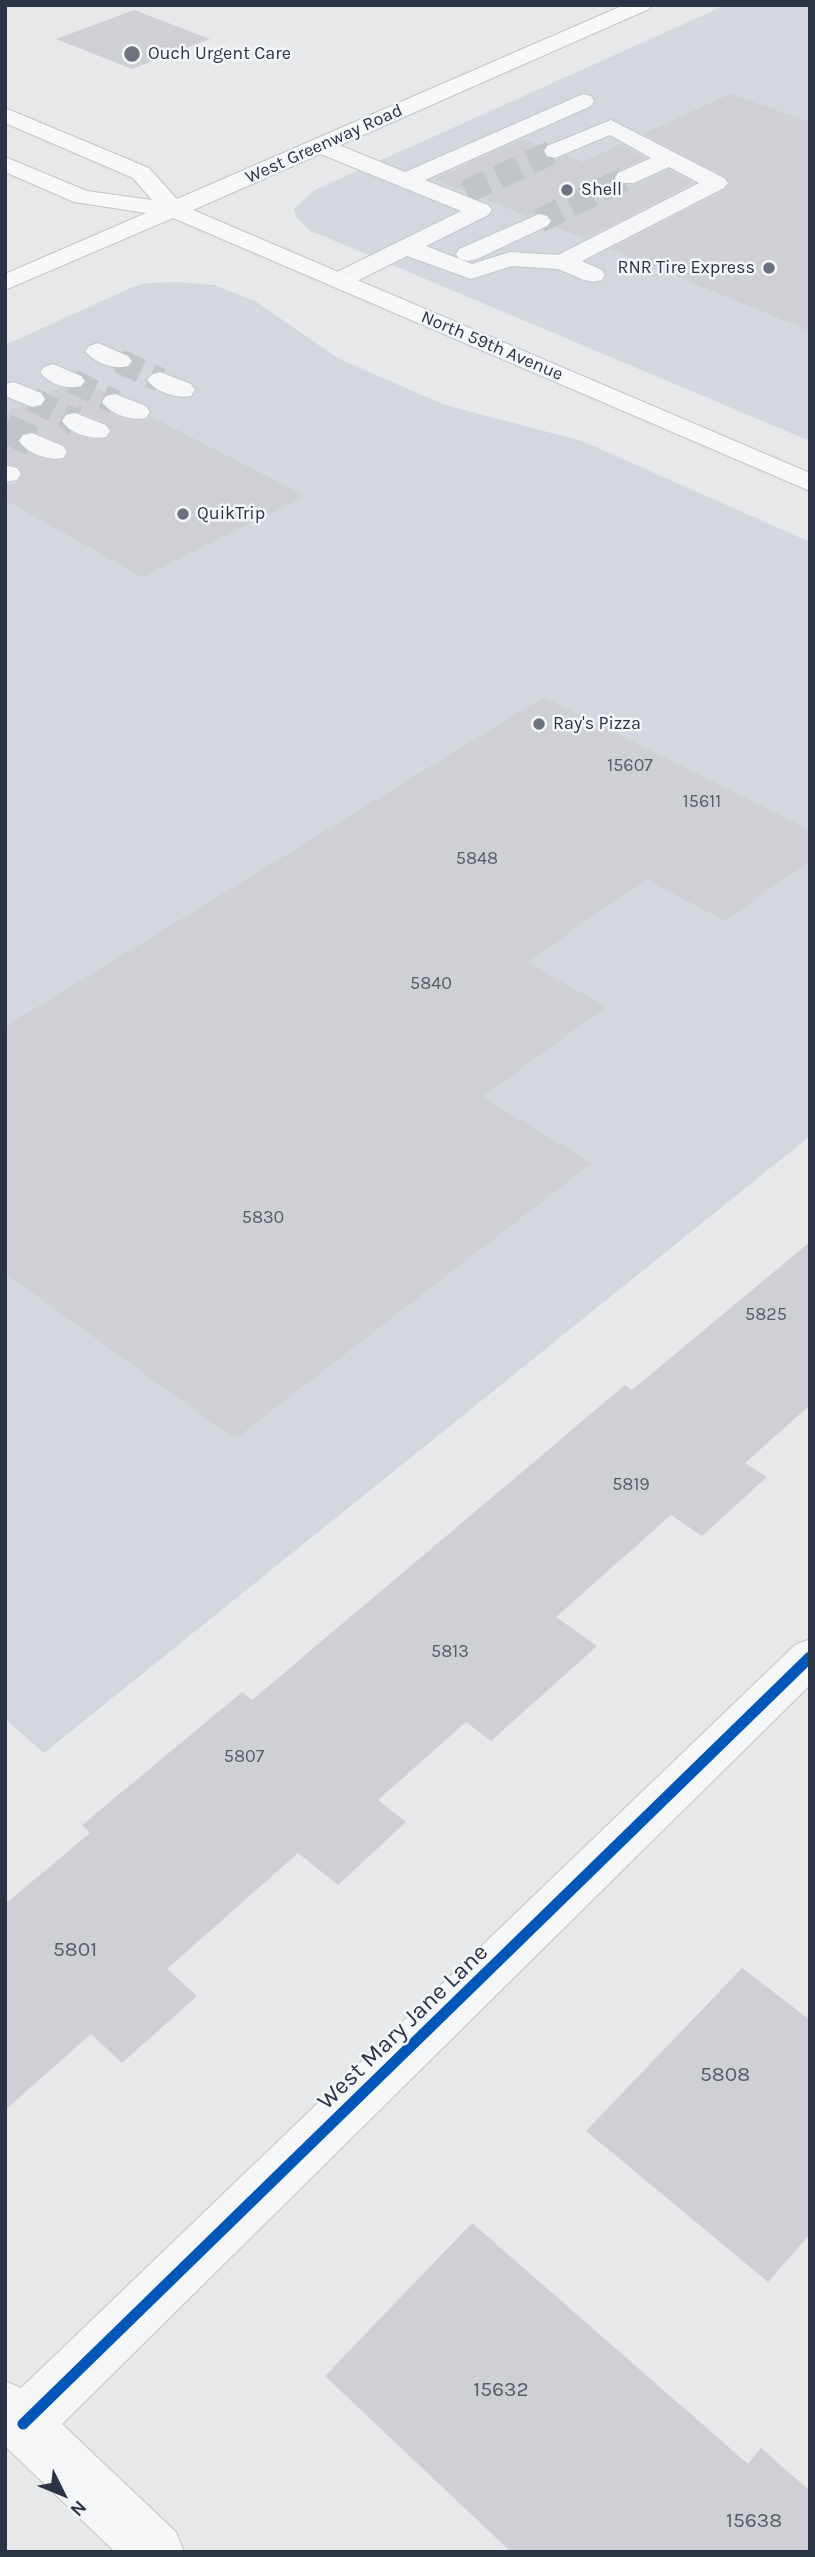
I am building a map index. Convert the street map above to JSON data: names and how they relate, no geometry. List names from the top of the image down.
{
  "streets": {
    "main road": ["West Greenway Road", "North 59th Avenue"],
    "street": ["West Mary Jane Lane"]
  },
  "crossings": [
    ["West Greenway Road", "North 59th Avenue"]
  ],
  "places": [
    "Ouch Urgent Care",
    "Shell",
    "RNR Tire Express",
    "QuikTrip",
    "Ray's Pizza"
  ],
  "house_numbers": [
    "15607",
    "15611",
    "5848",
    "5840",
    "5830",
    "5825",
    "5819",
    "5813",
    "5807",
    "5801",
    "5808",
    "15632",
    "15638"
  ],
  "north": "bottom right"
}
